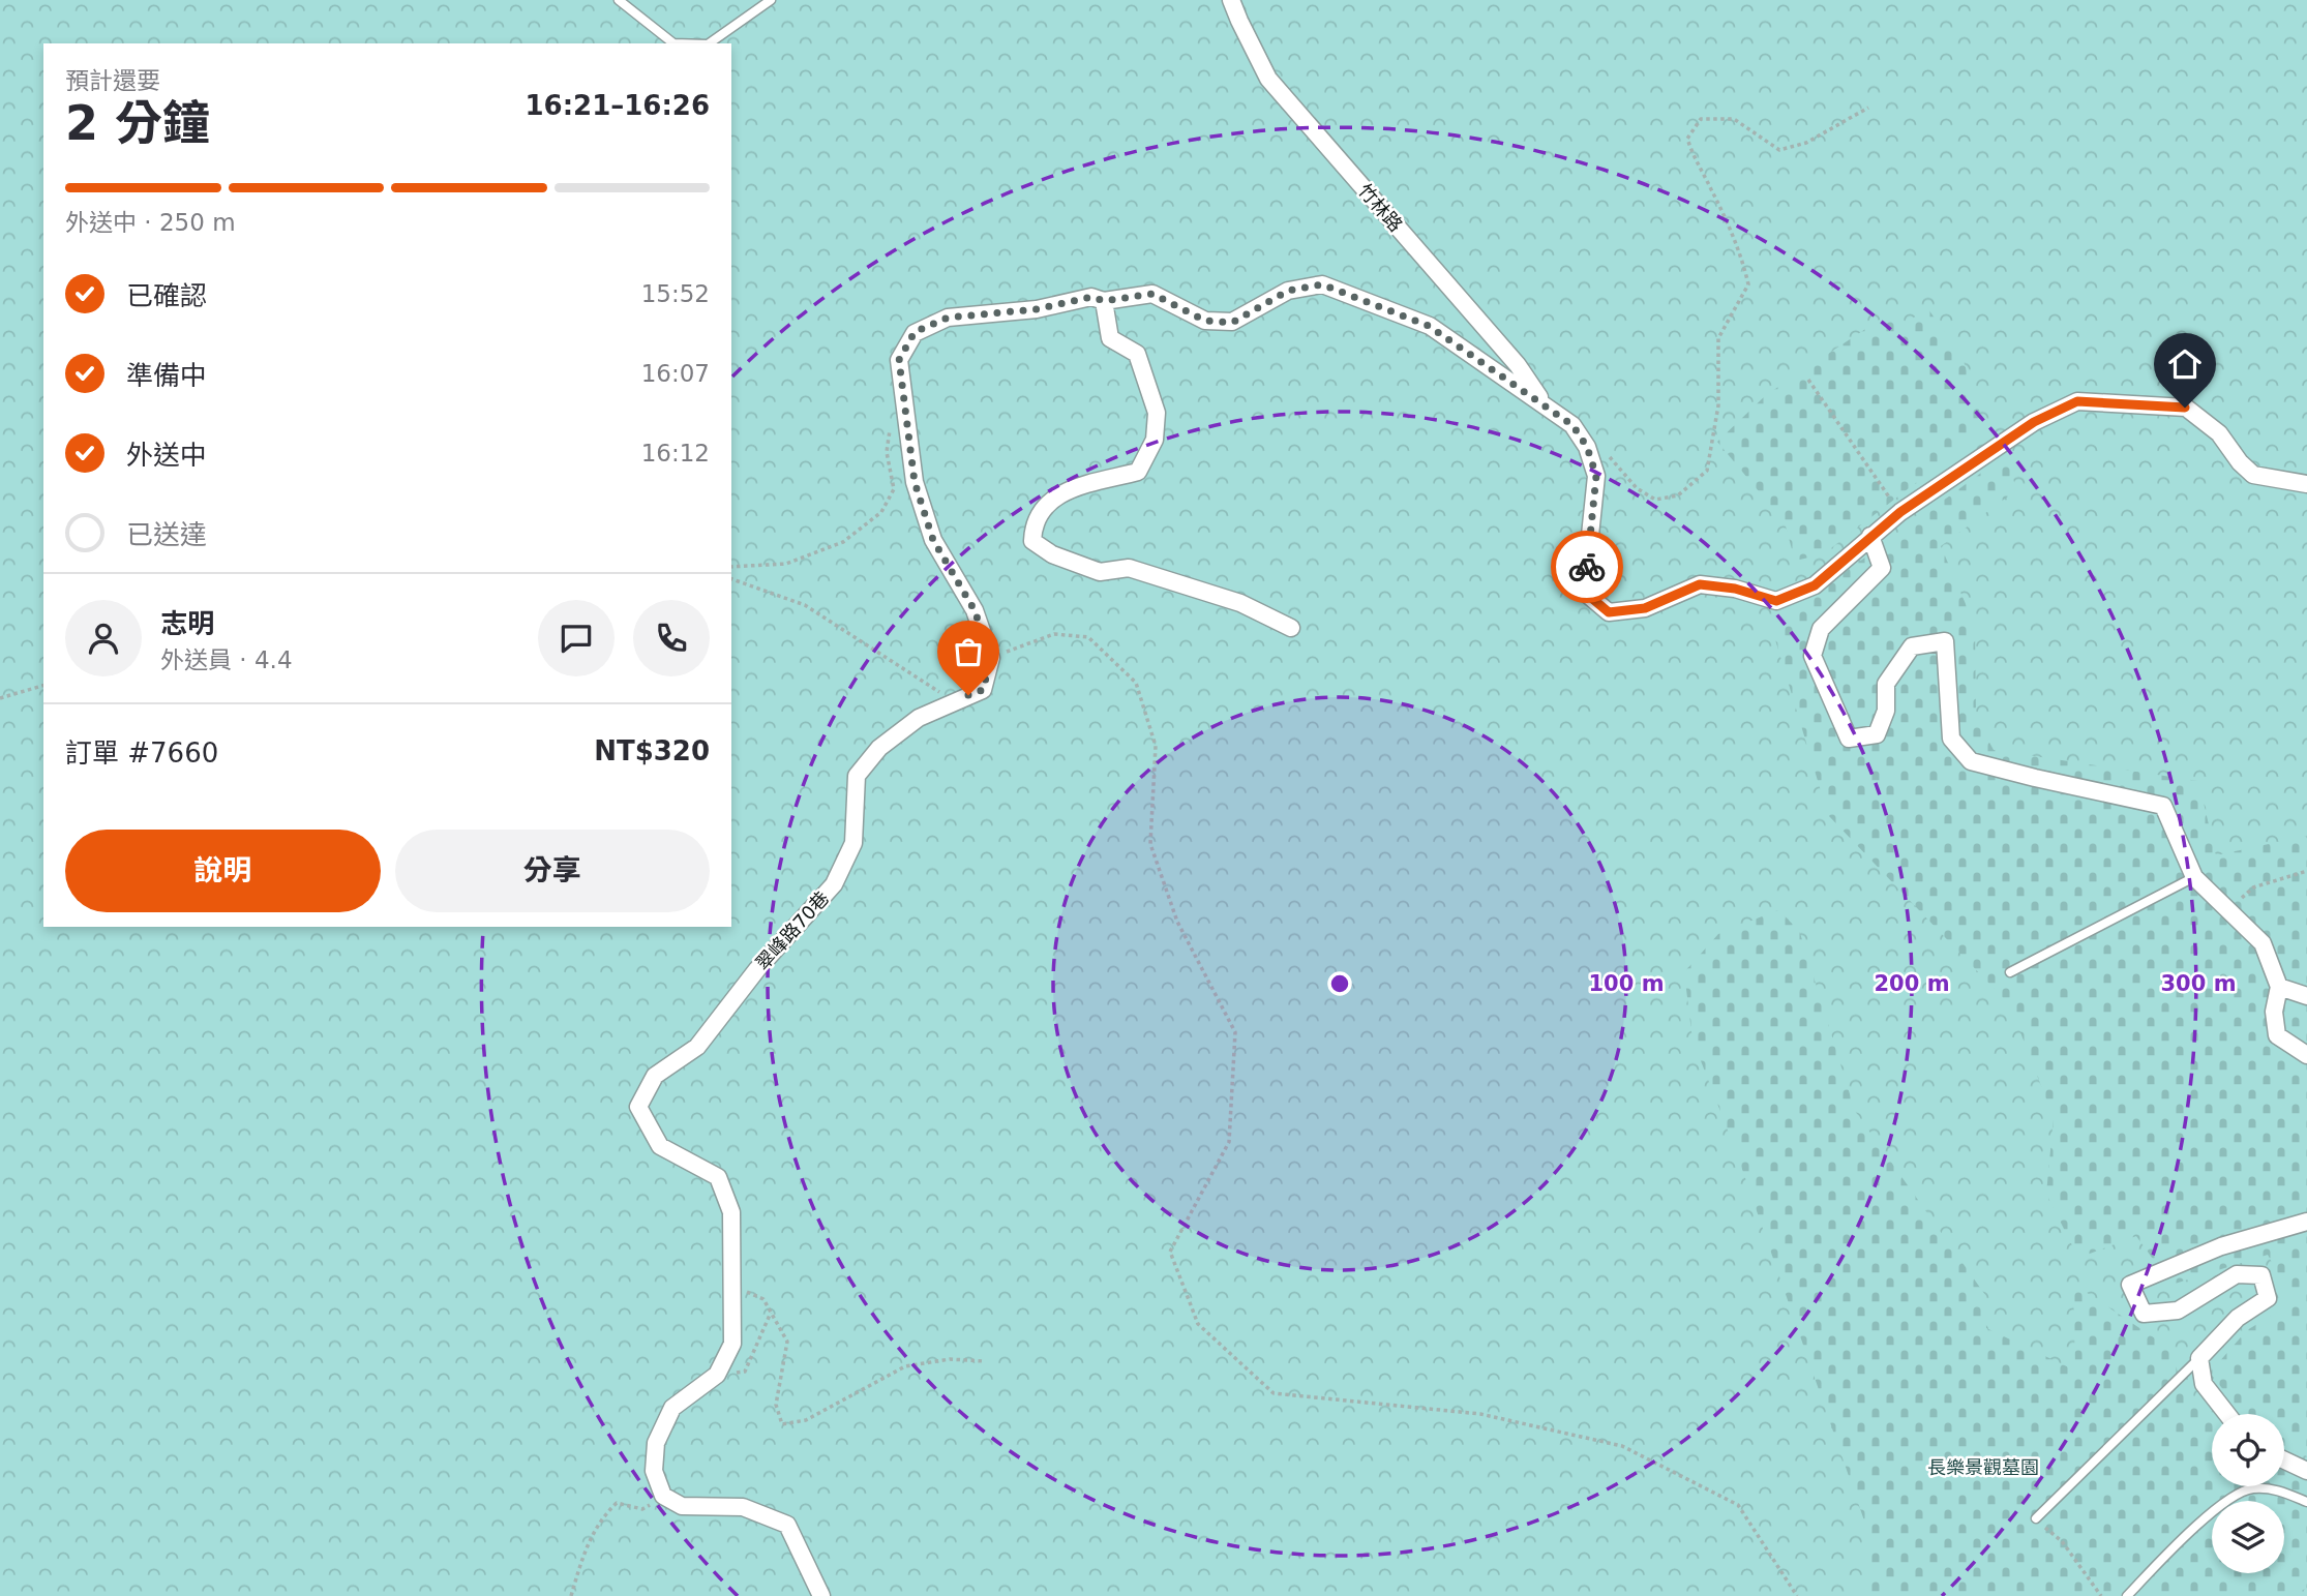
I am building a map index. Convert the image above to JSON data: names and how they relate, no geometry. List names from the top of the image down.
{
  "streets": {
    "street": ["竹林路", "翠峰路70巷"]
  },
  "parks": ["長樂景觀墓園"],
  "page": {
    "heading": ["2 分鐘", "預計還要", "16:21–16:26"],
    "panel": [
      "志明",
      "外送員 · 4.4",
      "訂單 #7660",
      "NT$320"
    ],
    "bar": "外送中 · 250 m",
    "list": [
      ["已確認", "15:52"],
      ["準備中", "16:07"],
      ["外送中", "16:12"],
      "已送達"
    ],
    "buttons": ["說明", "分享"]
  },
  "rings": ["100 m", "200 m", "300 m"]
}
